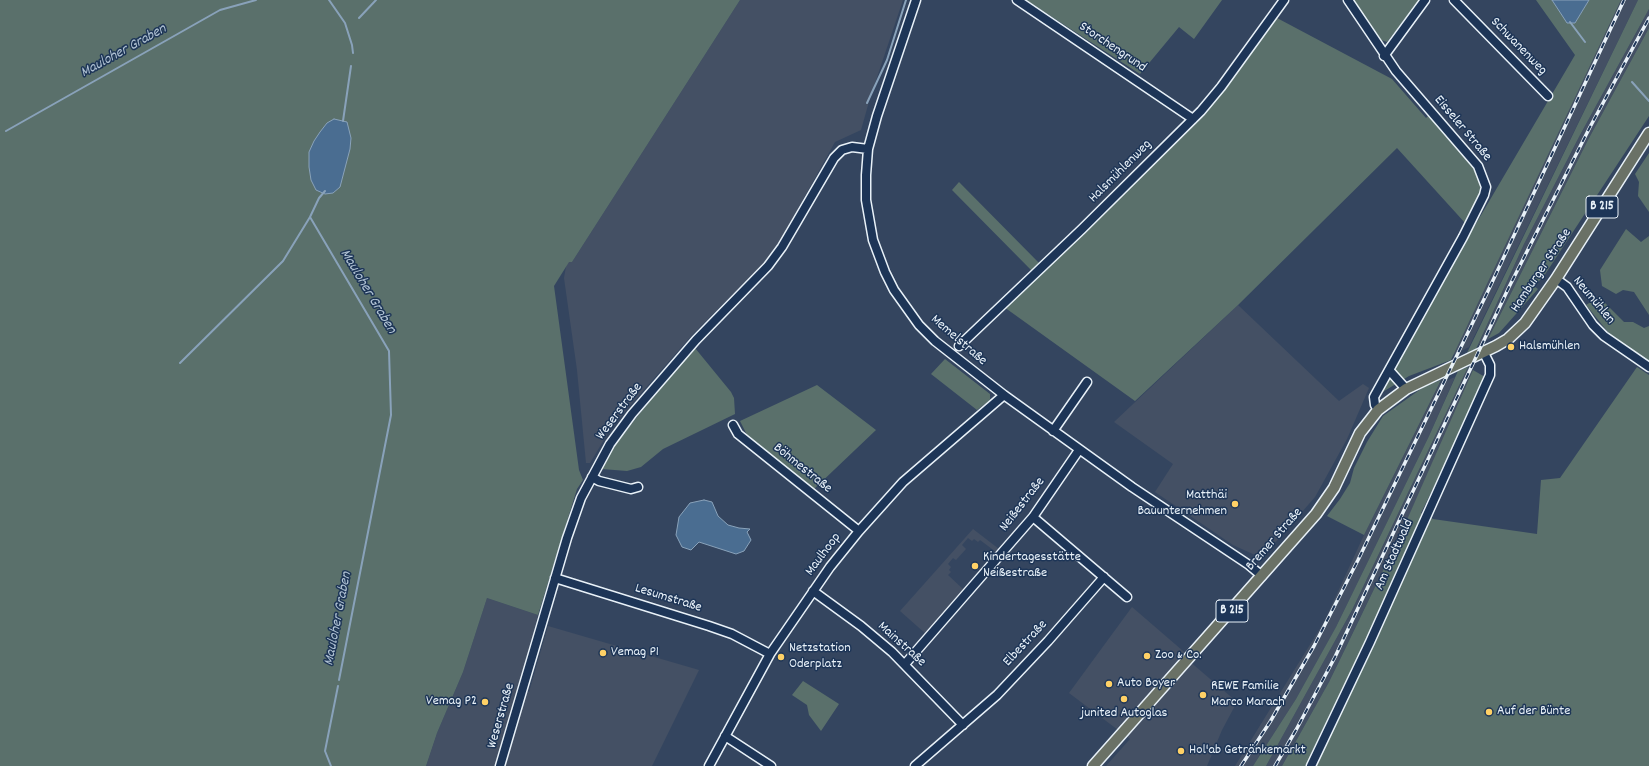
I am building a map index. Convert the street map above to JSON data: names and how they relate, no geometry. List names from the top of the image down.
{
  "streets": {
    "main road": ["B 215", "Hamburger Straße", "Bremer Straße"],
    "street": [
      "Schwanenweg",
      "Storchengrund",
      "Eisseler Straße",
      "Halsmühlenweg",
      "Neumühlen",
      "Memelstraße",
      "Weserstraße",
      "Böhmestraße",
      "Neißestraße",
      "Maulhoop",
      "Am Stadtwald",
      "Lesumstraße",
      "Elbestraße",
      "Mainstraße"
    ]
  },
  "crossings": [
    ["Storchengrund", "Halsmühlenweg"],
    ["Eisseler Straße", "Bremer Straße"],
    ["Hamburger Straße", "Neumühlen"],
    ["Hamburger Straße", "Bremer Straße"],
    ["Hamburger Straße", "Am Stadtwald"],
    ["Memelstraße", "Weserstraße"],
    ["Memelstraße", "Neißestraße"],
    ["Memelstraße", "Bremer Straße"],
    ["Memelstraße", "Maulhoop"],
    ["Weserstraße", "Lesumstraße"],
    ["Böhmestraße", "Maulhoop"],
    ["Neißestraße", "Mainstraße"],
    ["Bremer Straße", "Am Stadtwald"],
    ["Maulhoop", "Lesumstraße"],
    ["Maulhoop", "Mainstraße"],
    ["Elbestraße", "Mainstraße"]
  ],
  "water": ["Mauloher Graben"],
  "places": [
    "Halsmühlen",
    "Matthäi Bauunternehmen",
    "Kindertagesstätte Neißestraße",
    "Vemag P1",
    "Zoo & Co.",
    "Netzstation Oderplatz",
    "Auto Boyer",
    "REWE Familie Marco Marach",
    "junited Autoglas",
    "Vemag P2",
    "Auf der Bünte",
    "Hol'ab Getränkemarkt"
  ]
}
